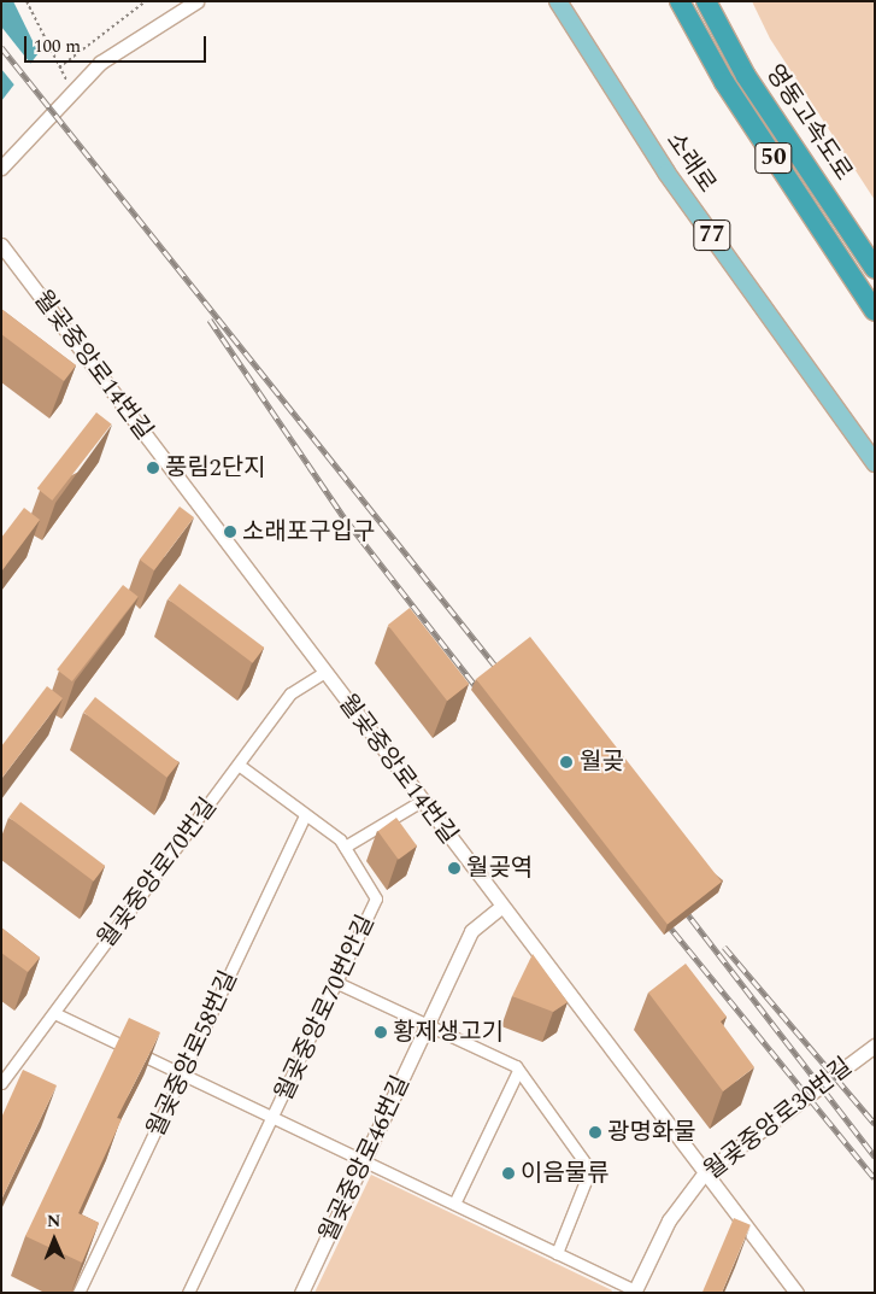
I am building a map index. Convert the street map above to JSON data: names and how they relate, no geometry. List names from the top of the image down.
{
  "streets": {
    "highway": ["영동고속도로", "50"],
    "main road": ["소래로", "77"],
    "street": [
      "월곶중앙로14번길",
      "월곶중앙로70번길",
      "월곶중앙로70번안길",
      "월곶중앙로58번길",
      "월곶중앙로30번길",
      "월곶중앙로46번길"
    ]
  },
  "crossings": [
    ["월곶중앙로14번길", "월곶중앙로70번길"],
    ["월곶중앙로14번길", "월곶중앙로30번길"],
    ["월곶중앙로14번길", "월곶중앙로46번길"],
    ["월곶중앙로70번길", "월곶중앙로70번안길"],
    ["월곶중앙로70번안길", "월곶중앙로58번길"]
  ],
  "places": [
    "풍림2단지",
    "소래포구입구",
    "월곶",
    "월곶역",
    "황제생고기",
    "광명화물",
    "이음물류"
  ],
  "scale_bar": "100 m",
  "north": "top"
}
